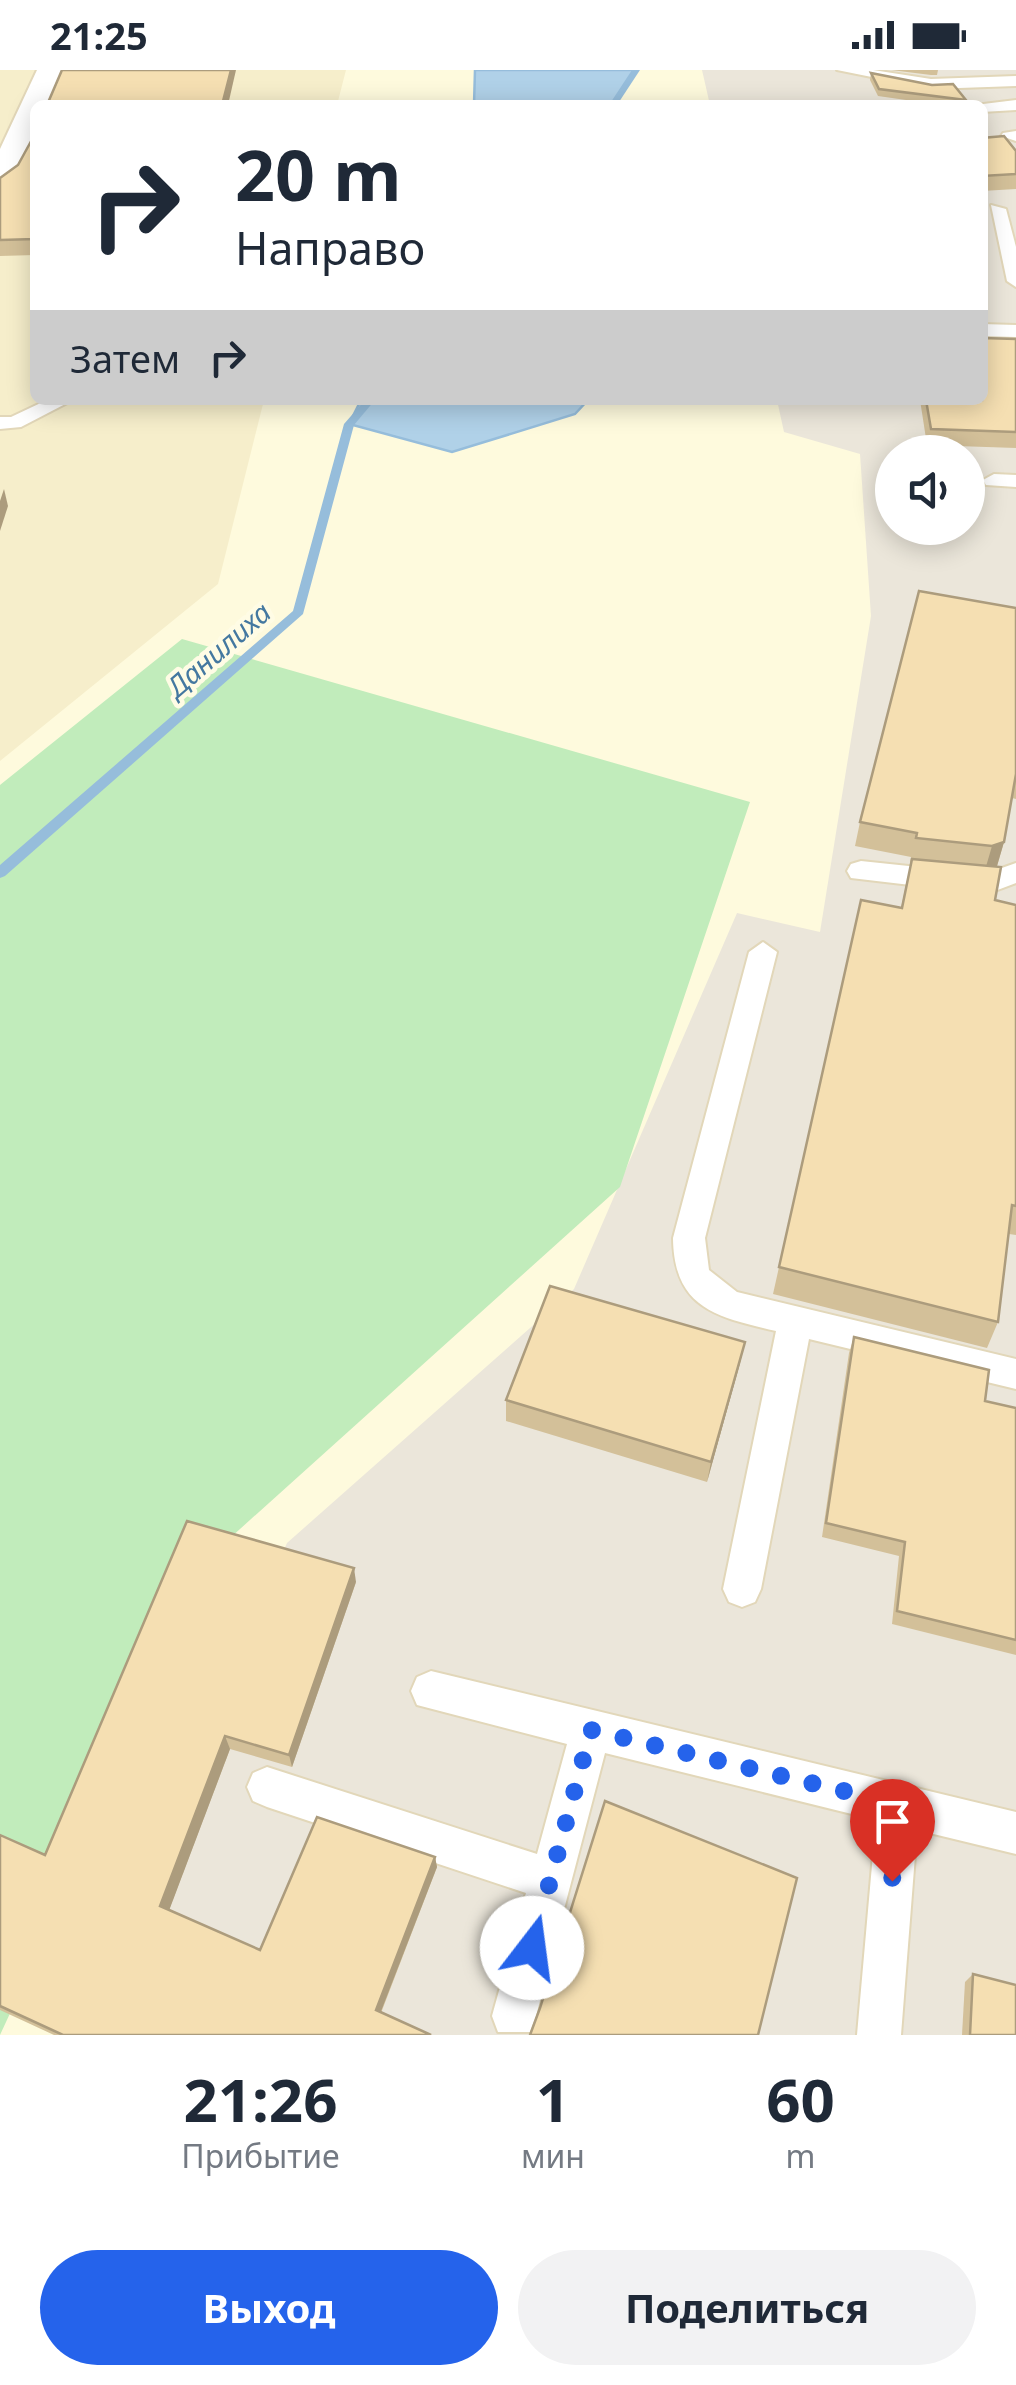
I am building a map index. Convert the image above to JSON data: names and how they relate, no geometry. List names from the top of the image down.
{
  "water": ["Данилиха"],
  "page": {
    "status": "21:25",
    "turn": ["20 m", "Направо"],
    "then": "Затем",
    "eta": [
      "21:26",
      "Прибытие",
      "1",
      "мин",
      "60",
      "m"
    ],
    "buttons": ["Выход", "Поделиться"]
  }
}
